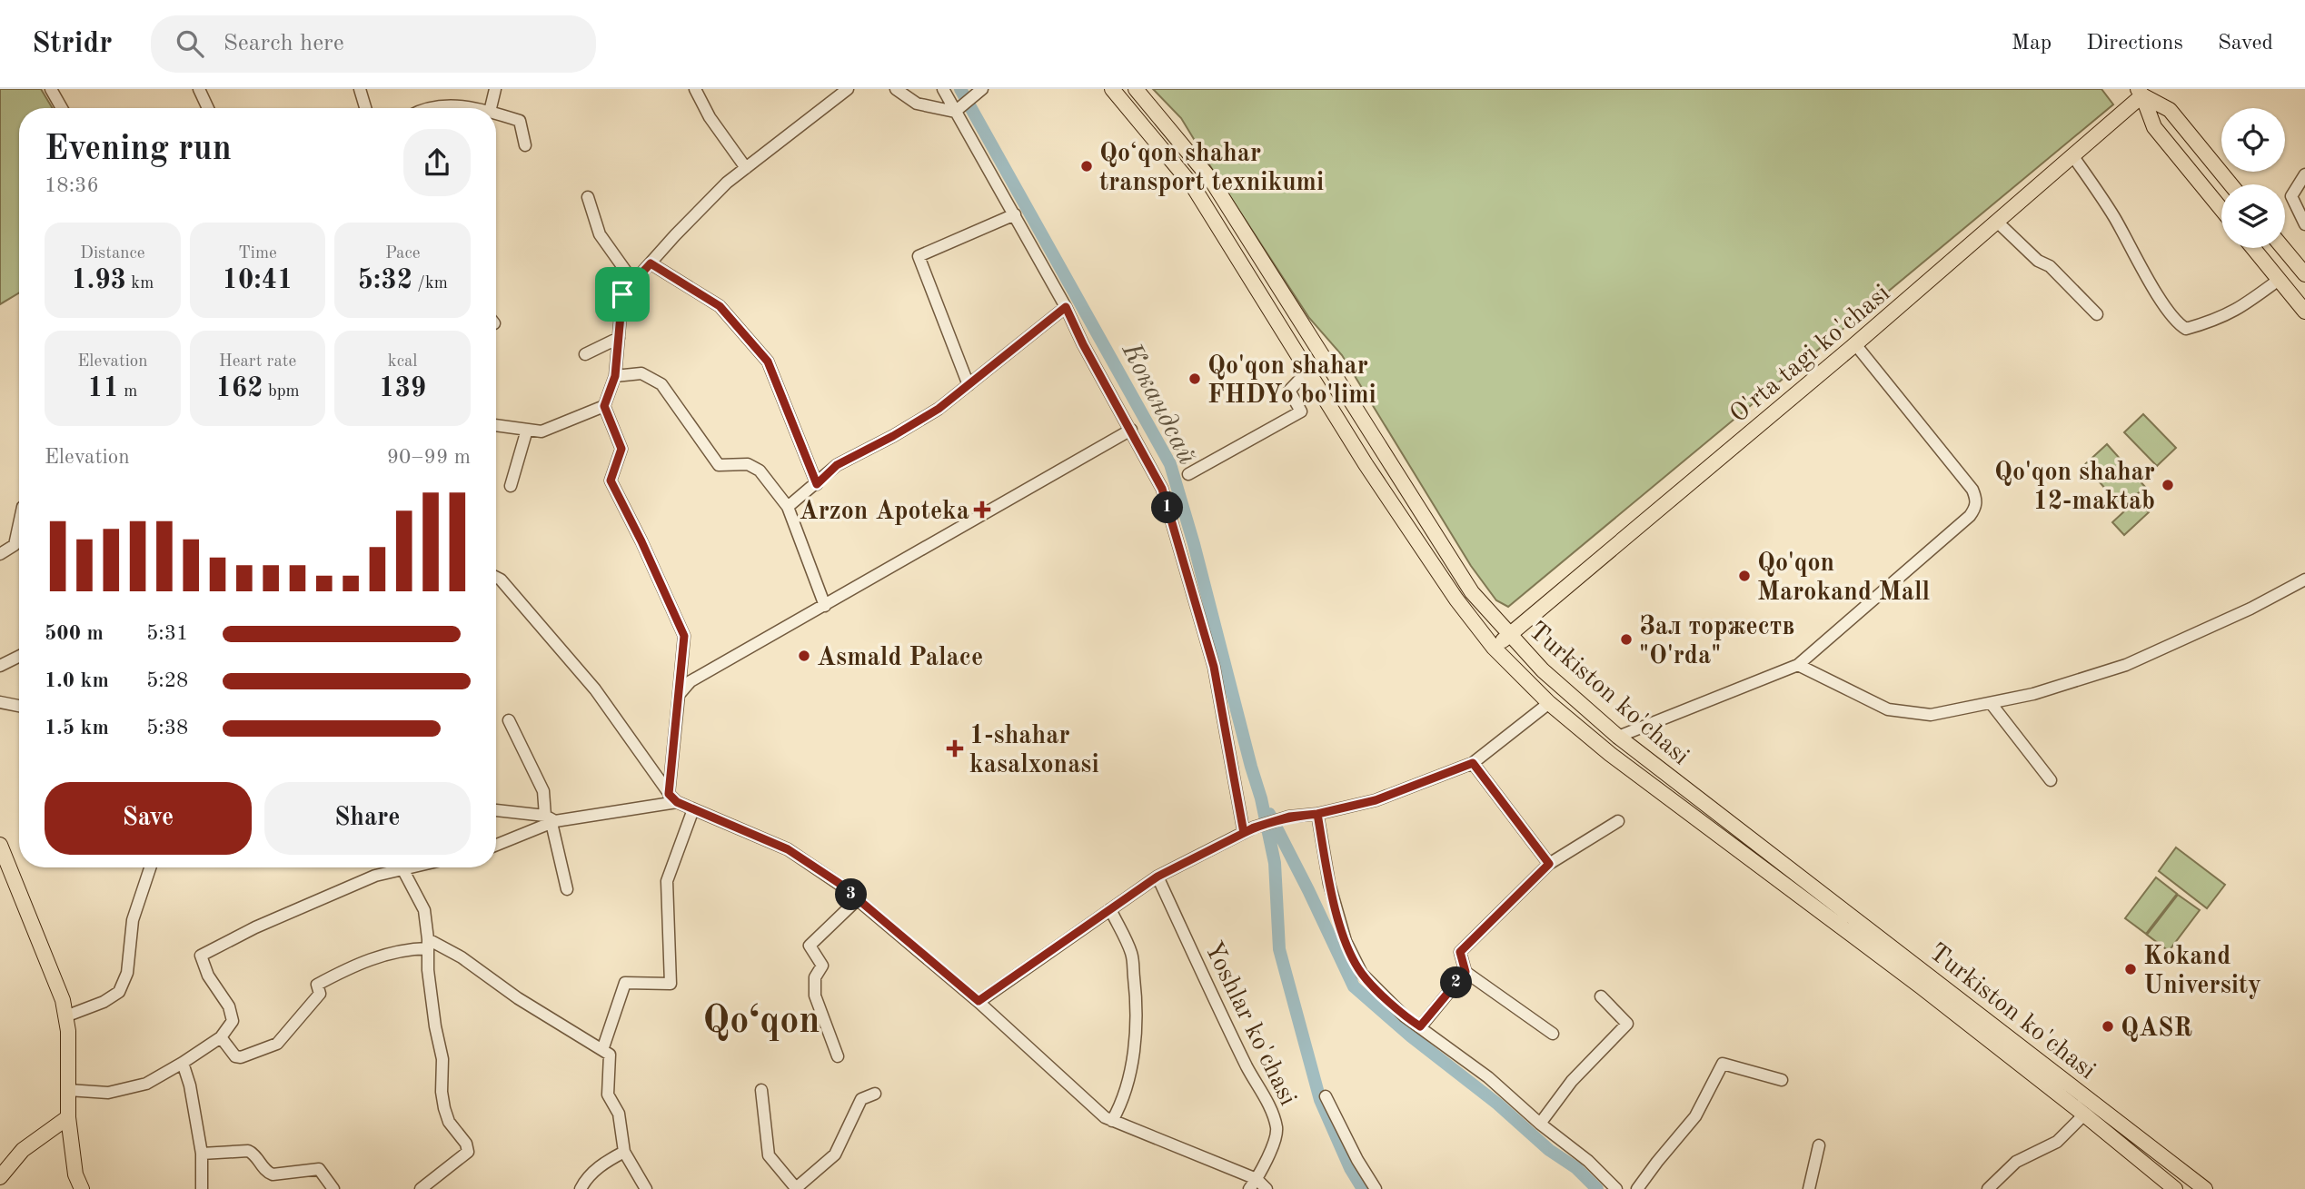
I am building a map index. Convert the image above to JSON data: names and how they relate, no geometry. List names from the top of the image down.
{
  "streets": {
    "main road": ["O'rta tagi ko'chasi", "Turkiston ko'chasi"],
    "street": ["Yoshlar ko'chasi"]
  },
  "crossings": [
    ["O'rta tagi ko'chasi", "Turkiston ko'chasi"]
  ],
  "districts": ["Qo‘qon"],
  "water": ["Кокандсай"],
  "places": {
    "other": [
      "Qoʻqon shahar transport texnikumi",
      "Qo'qon shahar FHDYo bo'limi",
      "Qo'qon shahar 12-maktab",
      "Qo'qon Marokand Mall",
      "Зал торжеств \"O'rda\"",
      "Asmald Palace",
      "Kokand University",
      "QASR"
    ],
    "health": ["Arzon Apoteka", "1-shahar kasalxonasi"]
  },
  "page": {
    "header": "Stridr",
    "search": "Search here",
    "nav": ["Map", "Directions", "Saved"],
    "heading": ["Evening run", "18:36"],
    "stats": [
      ["Distance", "1.93 km"],
      ["Time", "10:41"],
      ["Pace", "5:32 /km"],
      ["Elevation", "11 m"],
      ["Heart rate", "162 bpm"],
      ["kcal", "139"]
    ],
    "chart": ["Elevation", "90–99 m"],
    "pins": ["1", "3", "2"],
    "list": [
      {
        "name": "500 m",
        "note": "5:31"
      },
      {
        "name": "1.0 km",
        "note": "5:28"
      },
      {
        "name": "1.5 km",
        "note": "5:38"
      }
    ],
    "buttons": ["Save", "Share"]
  }
}
